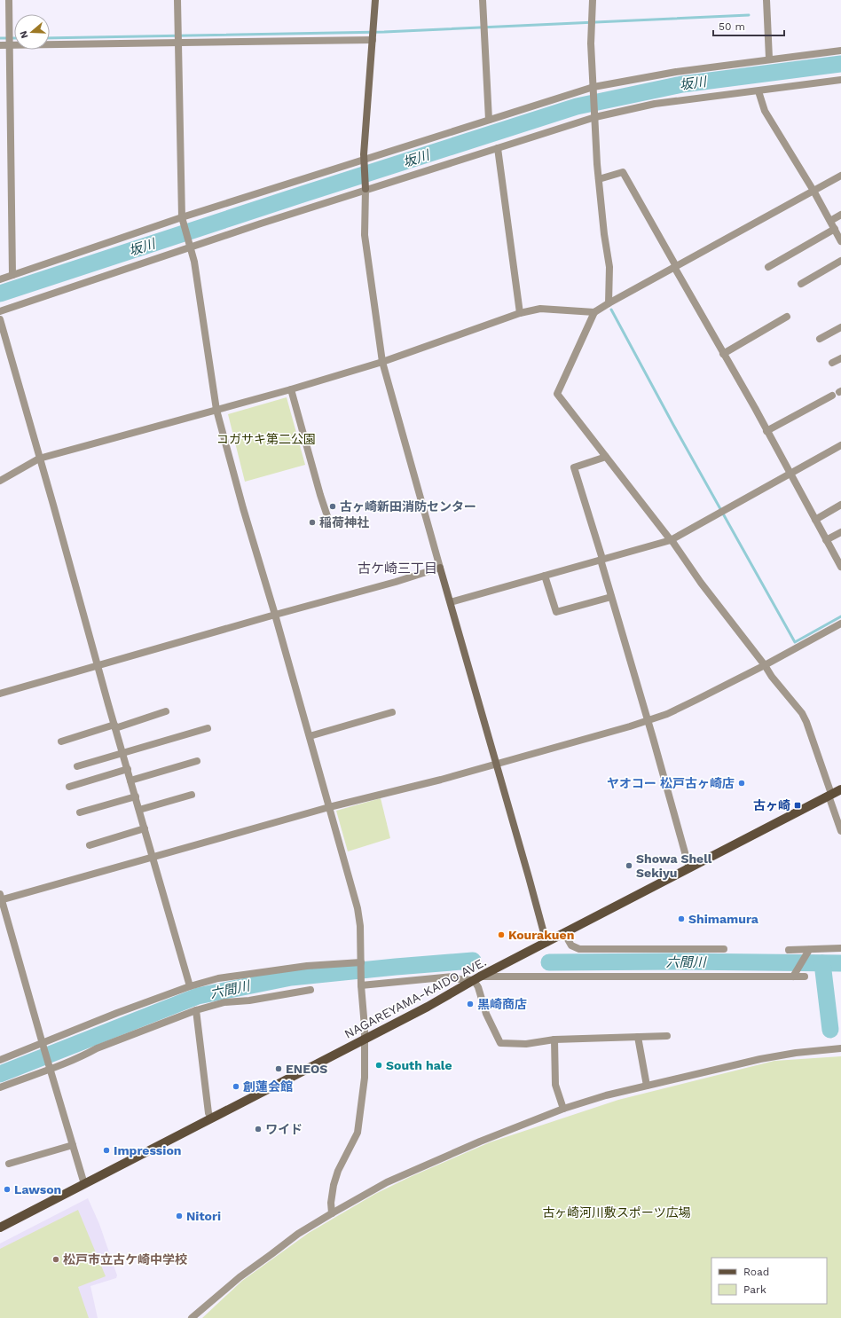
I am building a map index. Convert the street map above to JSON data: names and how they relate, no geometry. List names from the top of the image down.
{
  "streets": {
    "main road": ["NAGAREYAMA-KAIDO AVE."]
  },
  "districts": ["古ケ崎三丁目"],
  "water": ["坂川", "六間川"],
  "parks": ["コガサキ第二公園", "古ヶ崎河川敷スポーツ広場"],
  "places": {
    "other": [
      "古ヶ崎新田消防センター",
      "稲荷神社",
      "ヤオコー 松戸古ヶ崎店",
      "Showa Shell Sekiyu",
      "Shimamura",
      "Kourakuen",
      "黒崎商店",
      "South hale",
      "ENEOS",
      "創蓮会館",
      "ワイド",
      "Impression",
      "Lawson",
      "Nitori",
      "松戸市立古ケ崎中学校"
    ],
    "transit": ["古ヶ崎"]
  },
  "legend": ["Road", "Park"],
  "scale_bar": "50 m",
  "north": "left"
}
